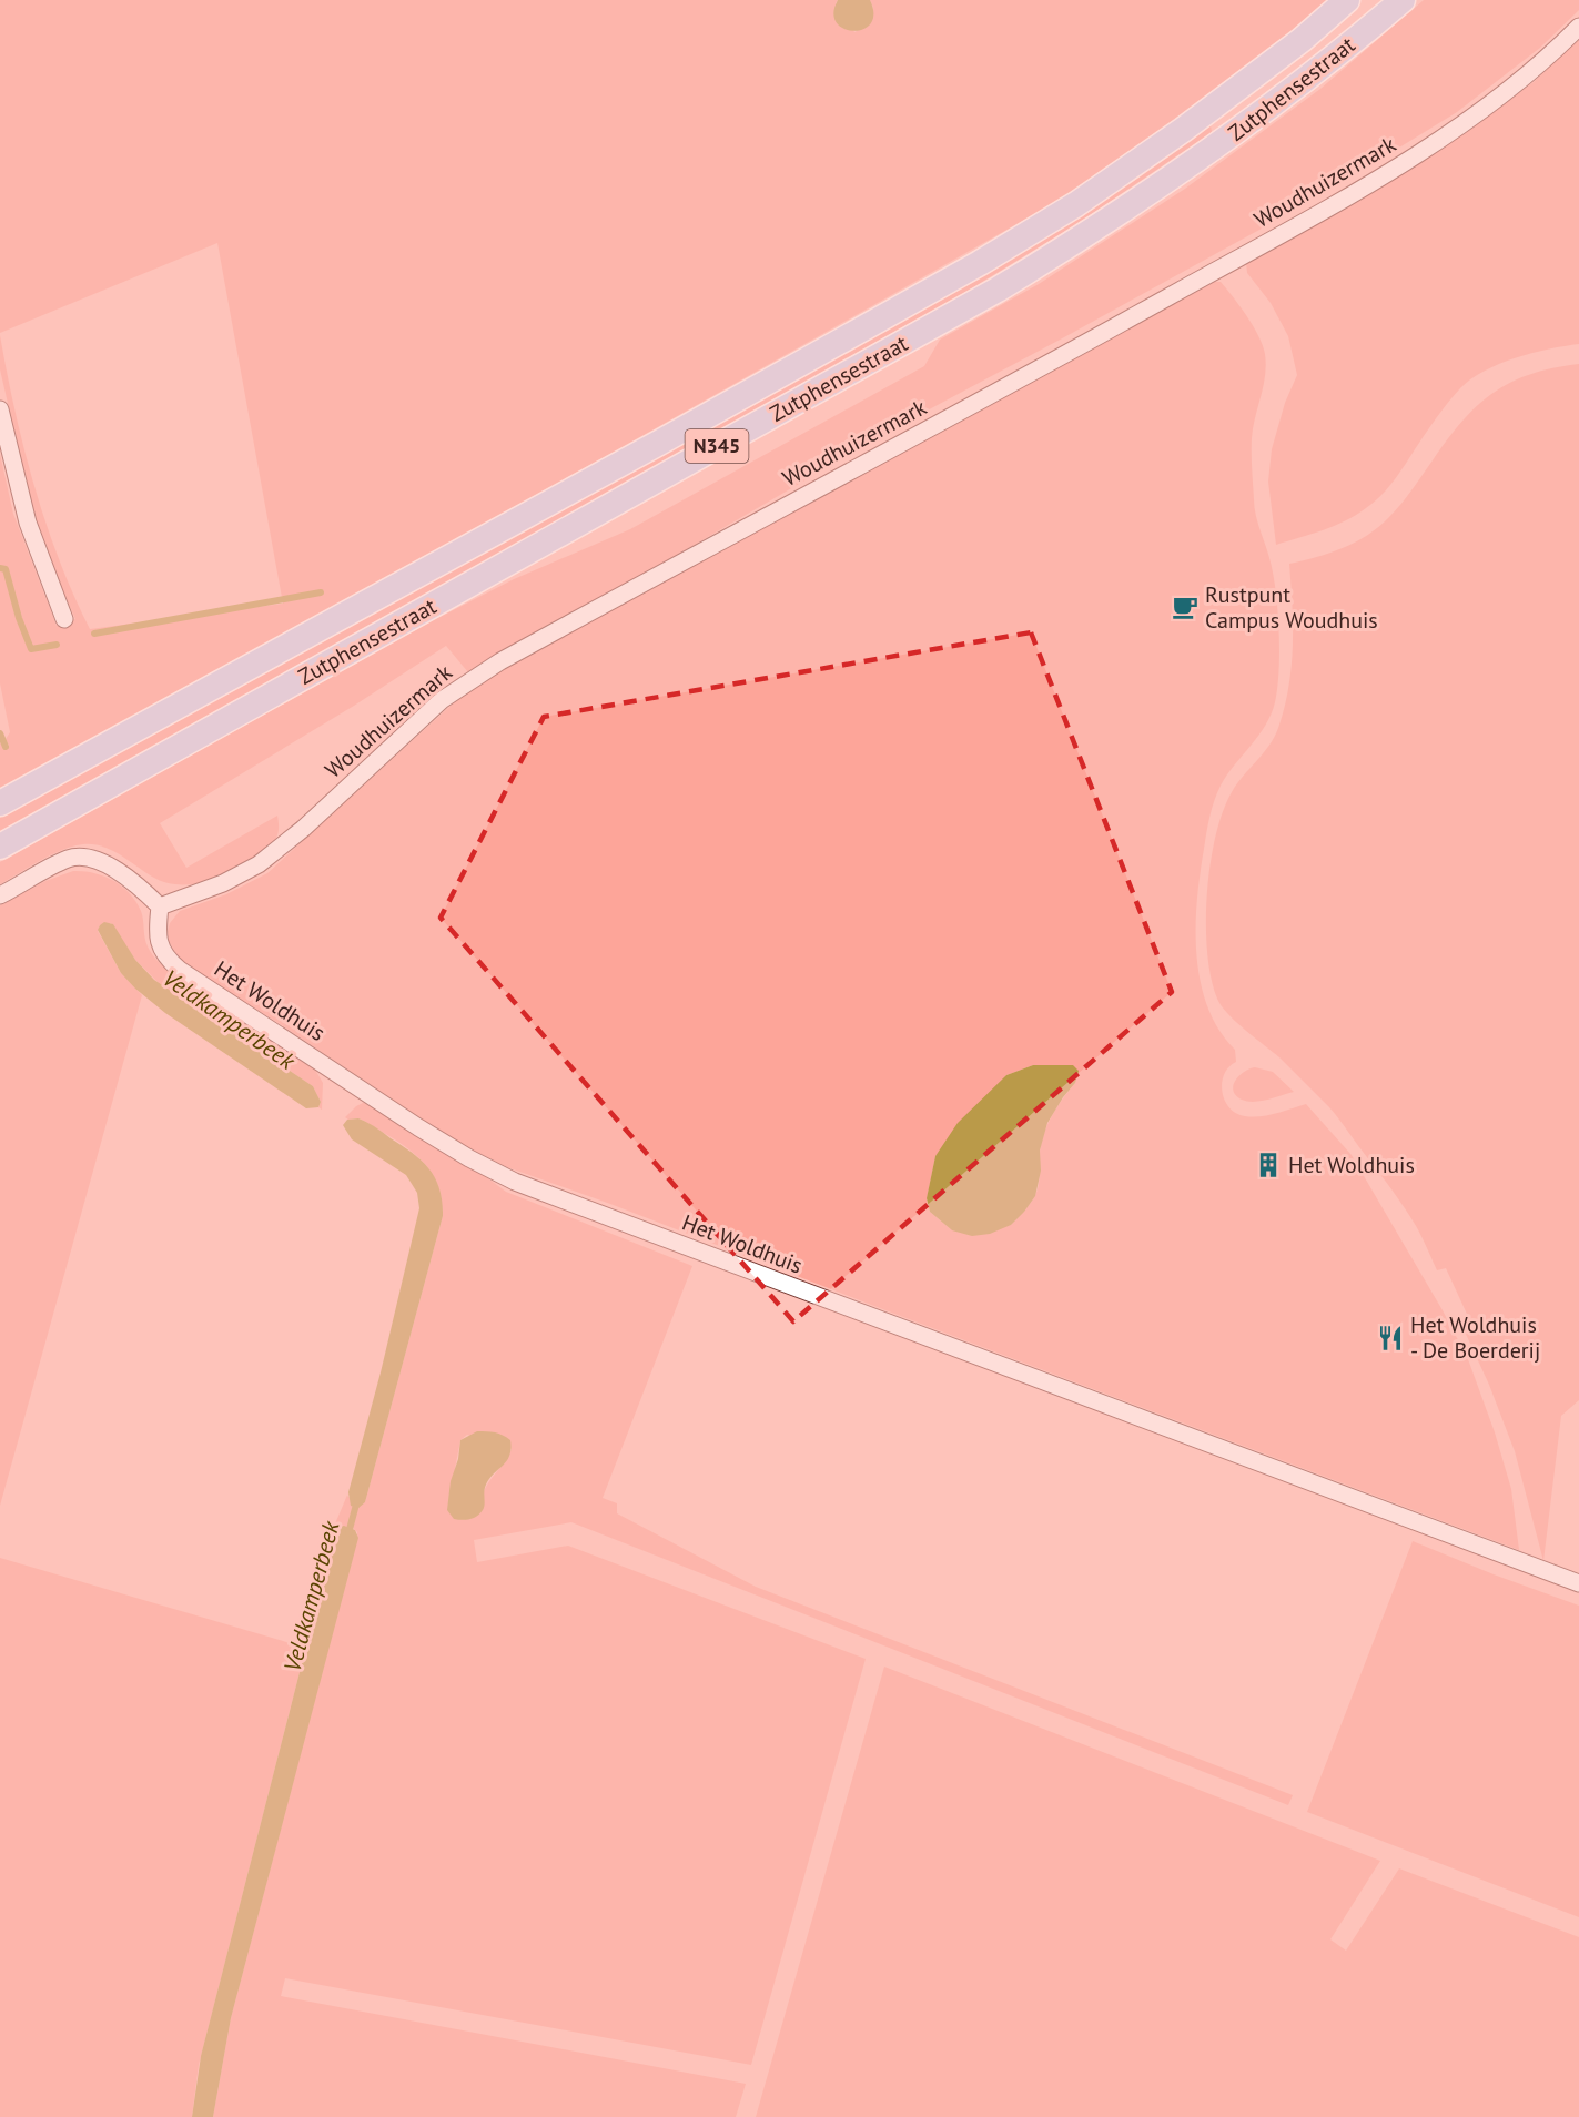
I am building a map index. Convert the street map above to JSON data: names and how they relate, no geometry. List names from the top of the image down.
{
  "streets": {
    "main road": ["Zutphensestraat", "N345"],
    "street": ["Woudhuizermark", "Het Woldhuis"]
  },
  "crossings": [
    ["Woudhuizermark", "Het Woldhuis"]
  ],
  "water": ["Veldkamperbeek"],
  "places": {
    "cafe": ["Rustpunt Campus Woudhuis"],
    "building": ["Het Woldhuis"],
    "restaurant": ["Het Woldhuis - De Boerderij"]
  }
}
